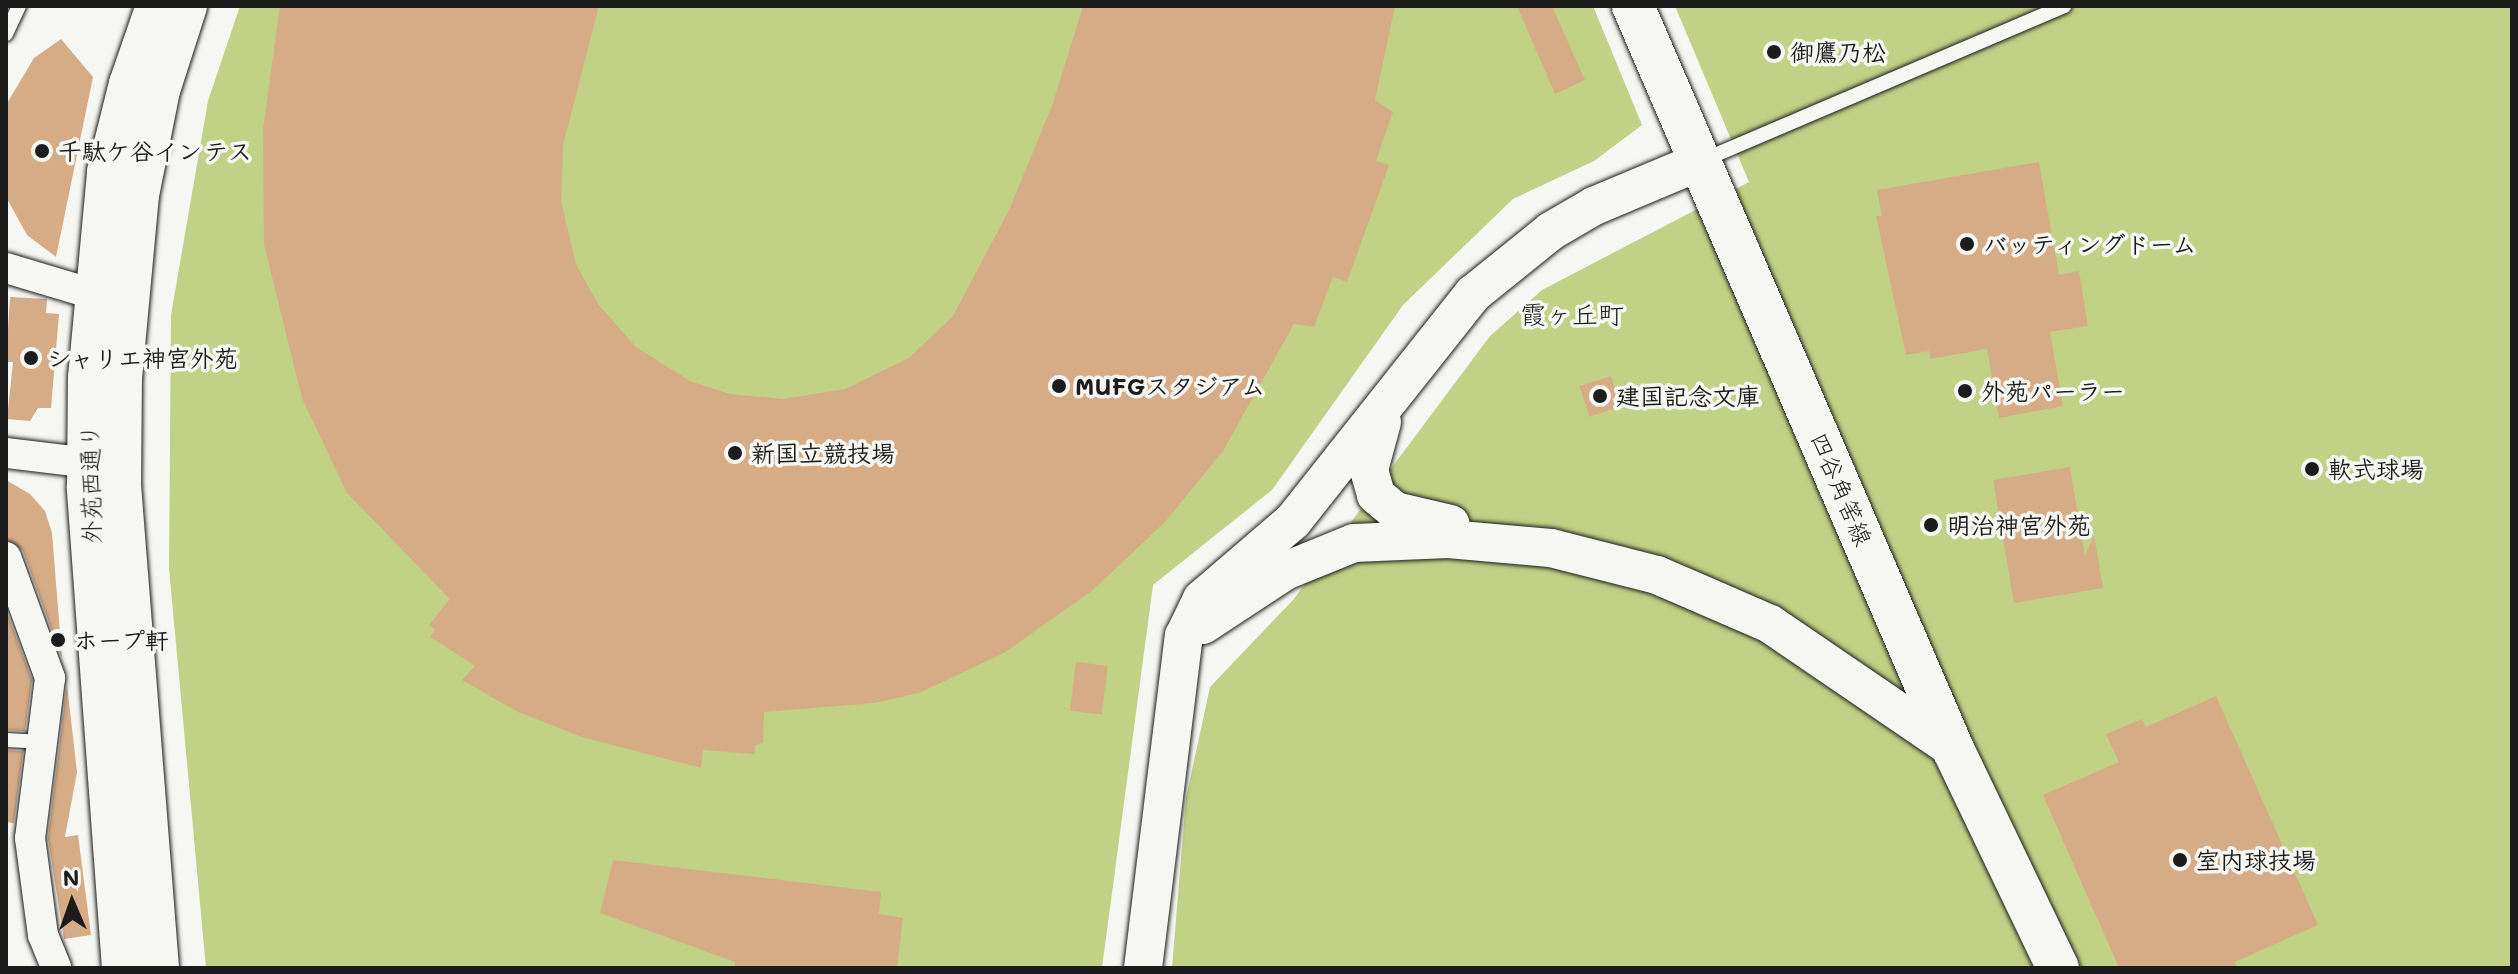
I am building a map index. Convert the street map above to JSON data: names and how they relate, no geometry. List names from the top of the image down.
{
  "streets": {
    "main road": ["外苑西通り", "四谷角筈線"]
  },
  "districts": ["霞ヶ丘町"],
  "places": [
    "御鷹乃松",
    "千駄ケ谷インテス",
    "バッティングドーム",
    "シャリエ神宮外苑",
    "MUFGスタジアム",
    "外苑パーラー",
    "建国記念文庫",
    "新国立競技場",
    "軟式球場",
    "明治神宮外苑",
    "ホープ軒",
    "室内球技場"
  ],
  "north": "top"
}
